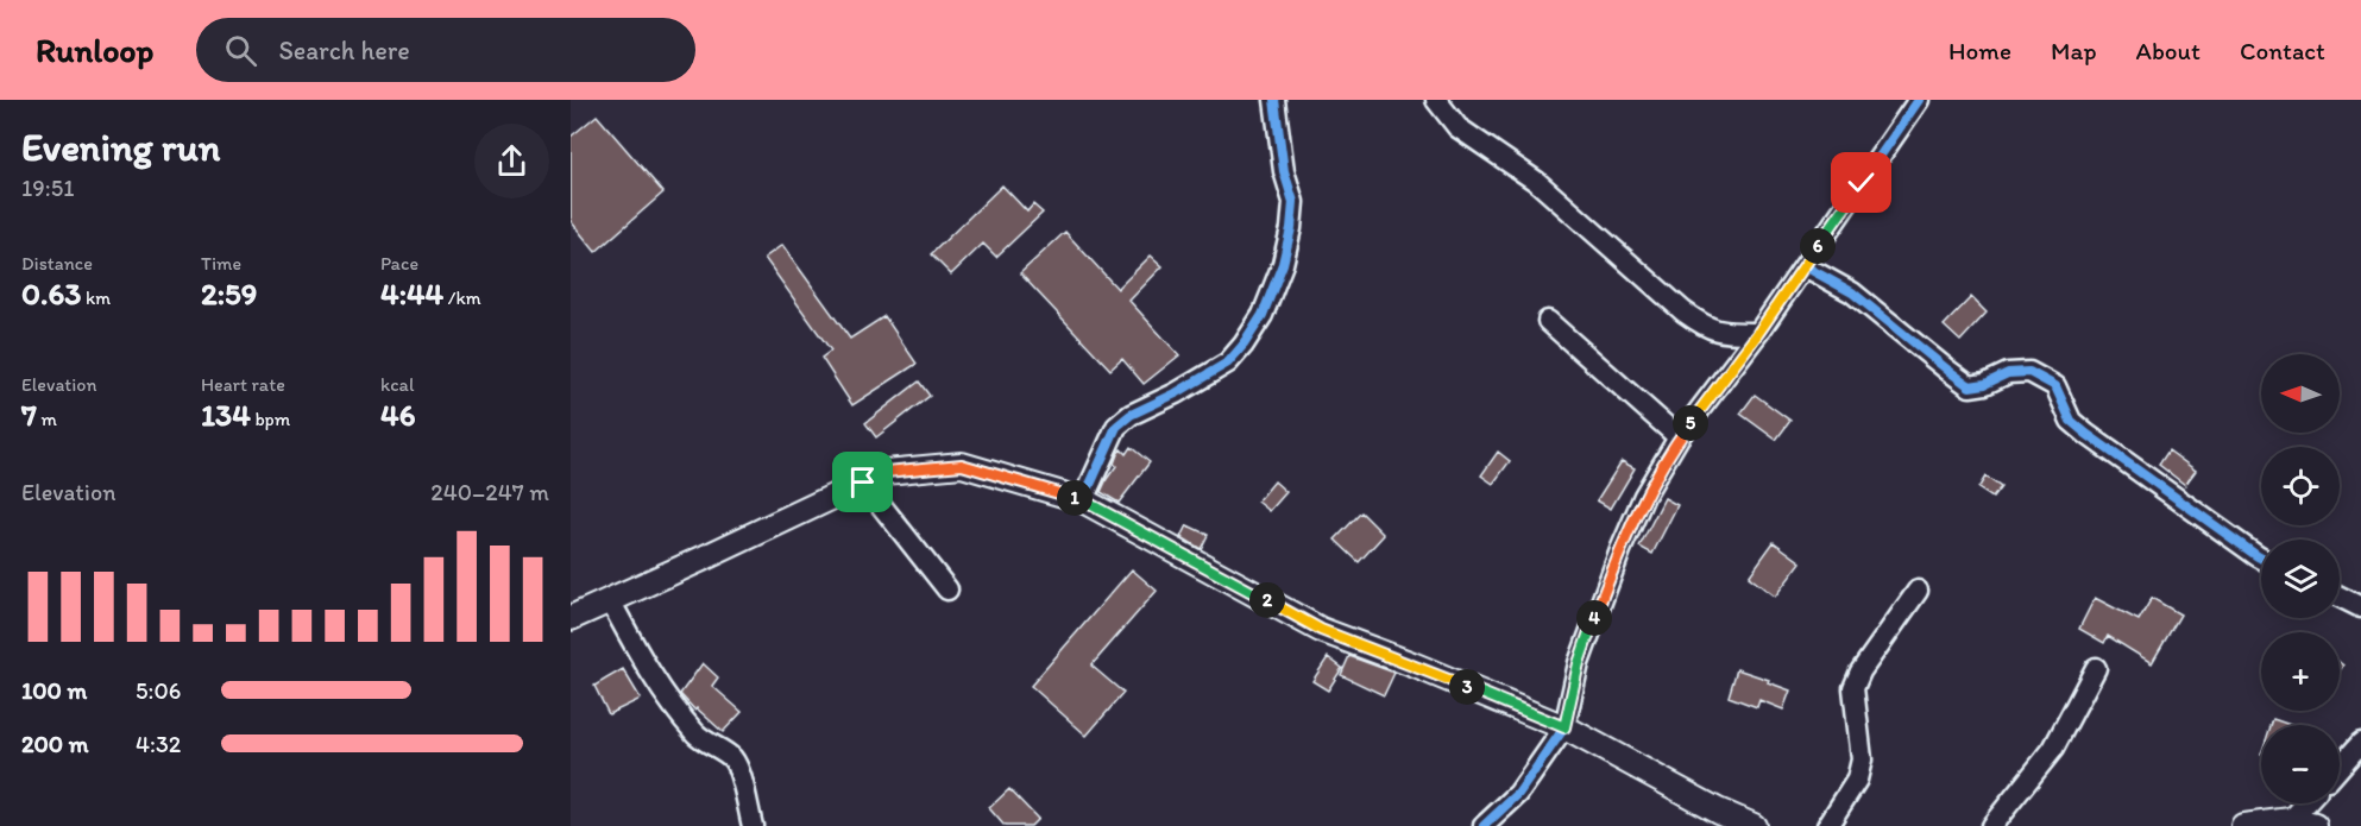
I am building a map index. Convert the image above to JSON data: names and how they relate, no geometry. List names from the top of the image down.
{
  "north": "left",
  "page": {
    "header": "Runloop",
    "search": "Search here",
    "nav": [
      "Home",
      "Map",
      "About",
      "Contact"
    ],
    "heading": ["Evening run", "19:51"],
    "stats": [
      ["Distance", "0.63 km"],
      ["Time", "2:59"],
      ["Pace", "4:44 /km"],
      ["Elevation", "7 m"],
      ["Heart rate", "134 bpm"],
      ["kcal", "46"]
    ],
    "pins": [
      "6",
      "5",
      "1",
      "2",
      "4",
      "3"
    ],
    "map_buttons": ["+", "−"],
    "chart": ["Elevation", "240–247 m"],
    "list": [
      {
        "name": "100 m",
        "note": "5:06"
      },
      {
        "name": "200 m",
        "note": "4:32"
      }
    ]
  }
}
